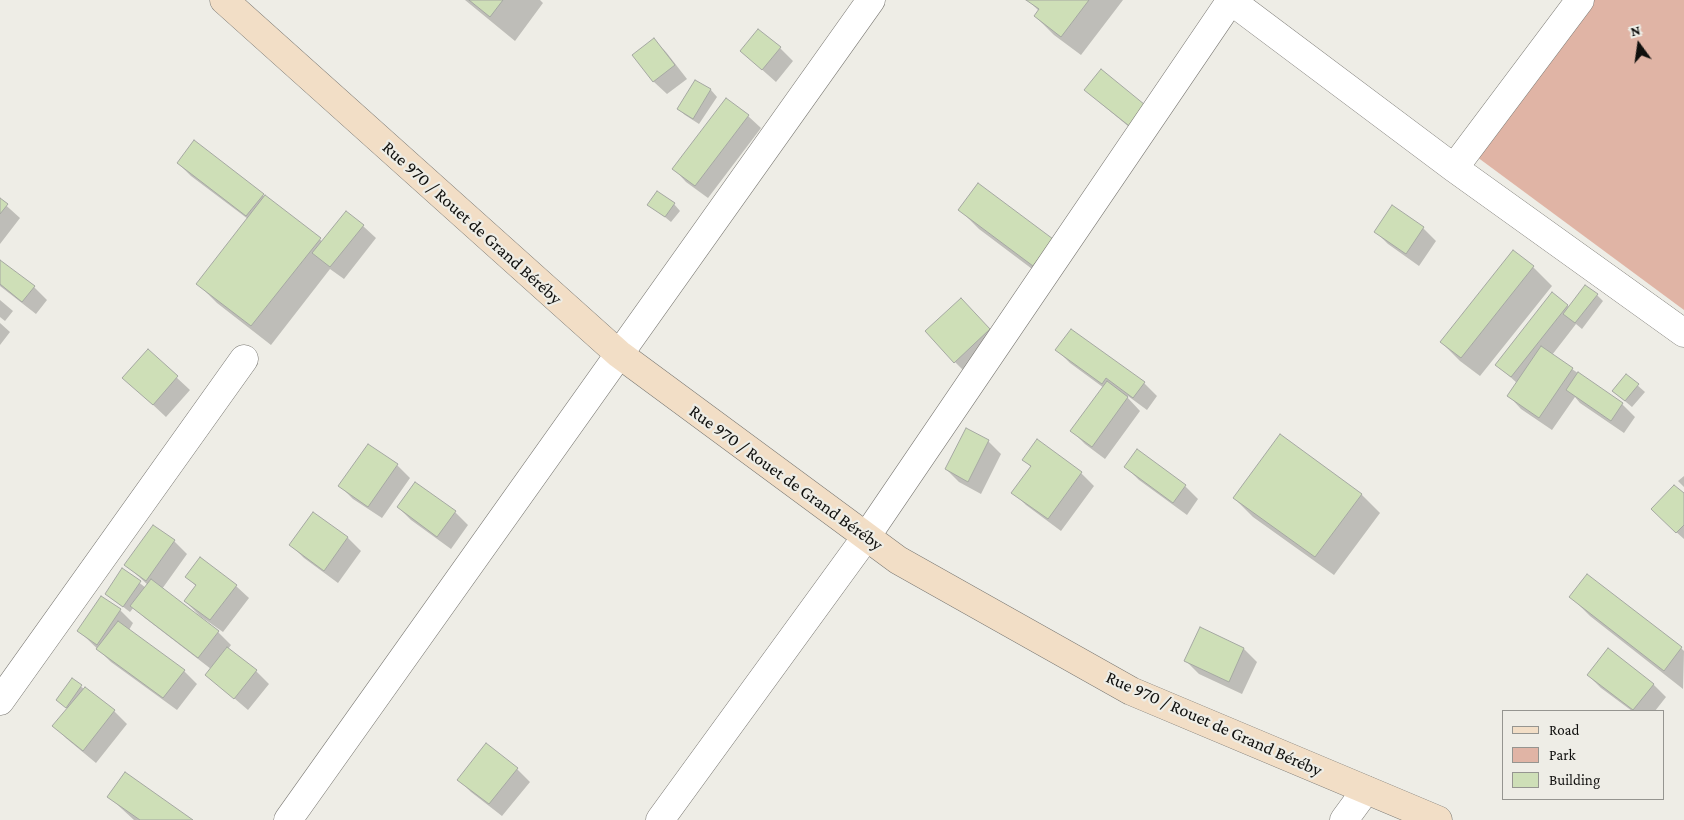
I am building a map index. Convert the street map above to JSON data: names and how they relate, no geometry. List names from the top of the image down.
{
  "streets": {
    "main road": ["Rue 970 / Rouet de Grand Béréby"]
  },
  "legend": ["Road", "Park", "Building"],
  "north": "top"
}
